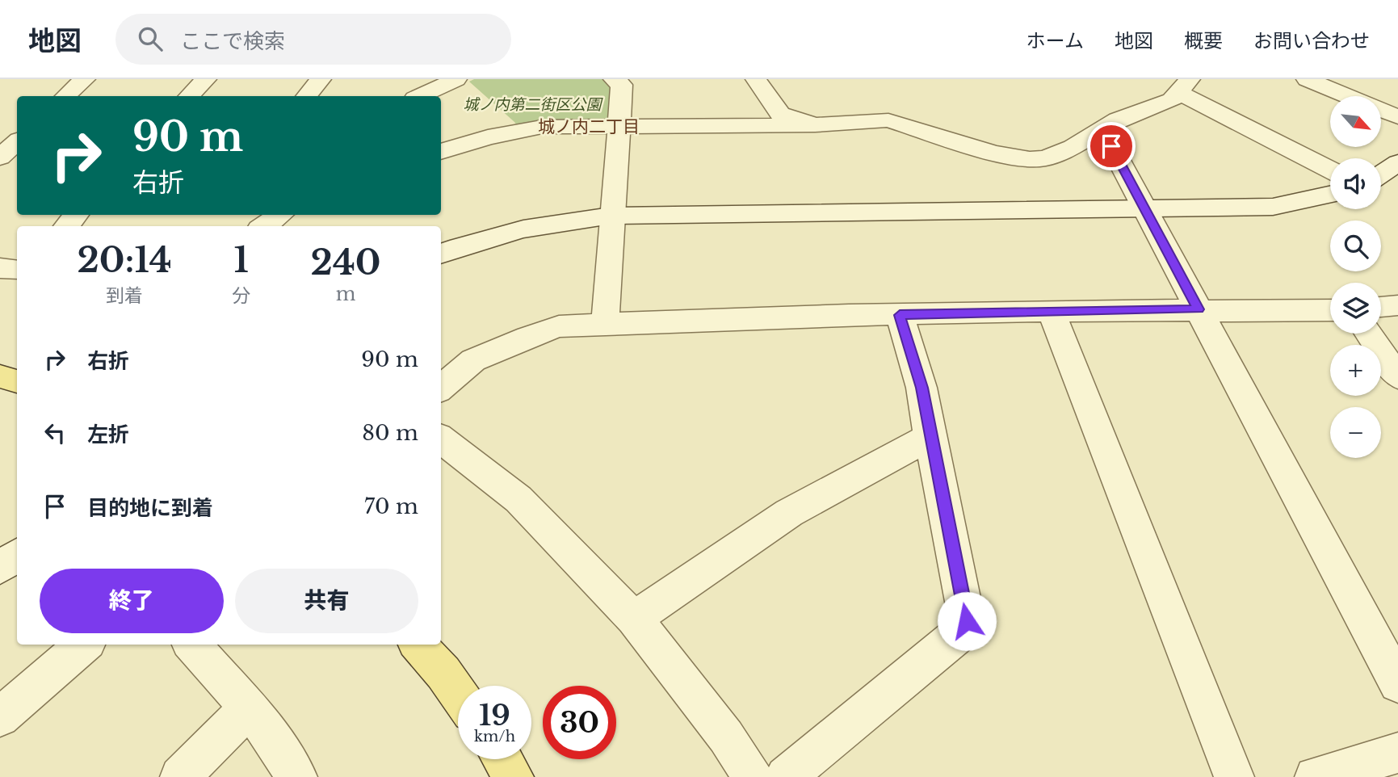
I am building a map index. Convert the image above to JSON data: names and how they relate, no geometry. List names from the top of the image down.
{
  "districts": ["城ノ内二丁目"],
  "parks": ["城ノ内第二街区公園"],
  "north": "bottom right",
  "page": {
    "header": "地図",
    "search": "ここで検索",
    "nav": [
      "ホーム",
      "地図",
      "概要",
      "お問い合わせ"
    ],
    "map_buttons": ["+", "−"],
    "turn": ["90 m", "右折"],
    "eta": [
      "20:14",
      "到着",
      "1",
      "分",
      "240",
      "m"
    ],
    "list": [
      {
        "name": "右折",
        "value": "90 m"
      },
      {
        "name": "左折",
        "value": "80 m"
      },
      {
        "name": "目的地に到着",
        "value": "70 m"
      }
    ],
    "buttons": ["終了", "共有"],
    "speed": "19 km/h",
    "limit": "30"
  }
}
